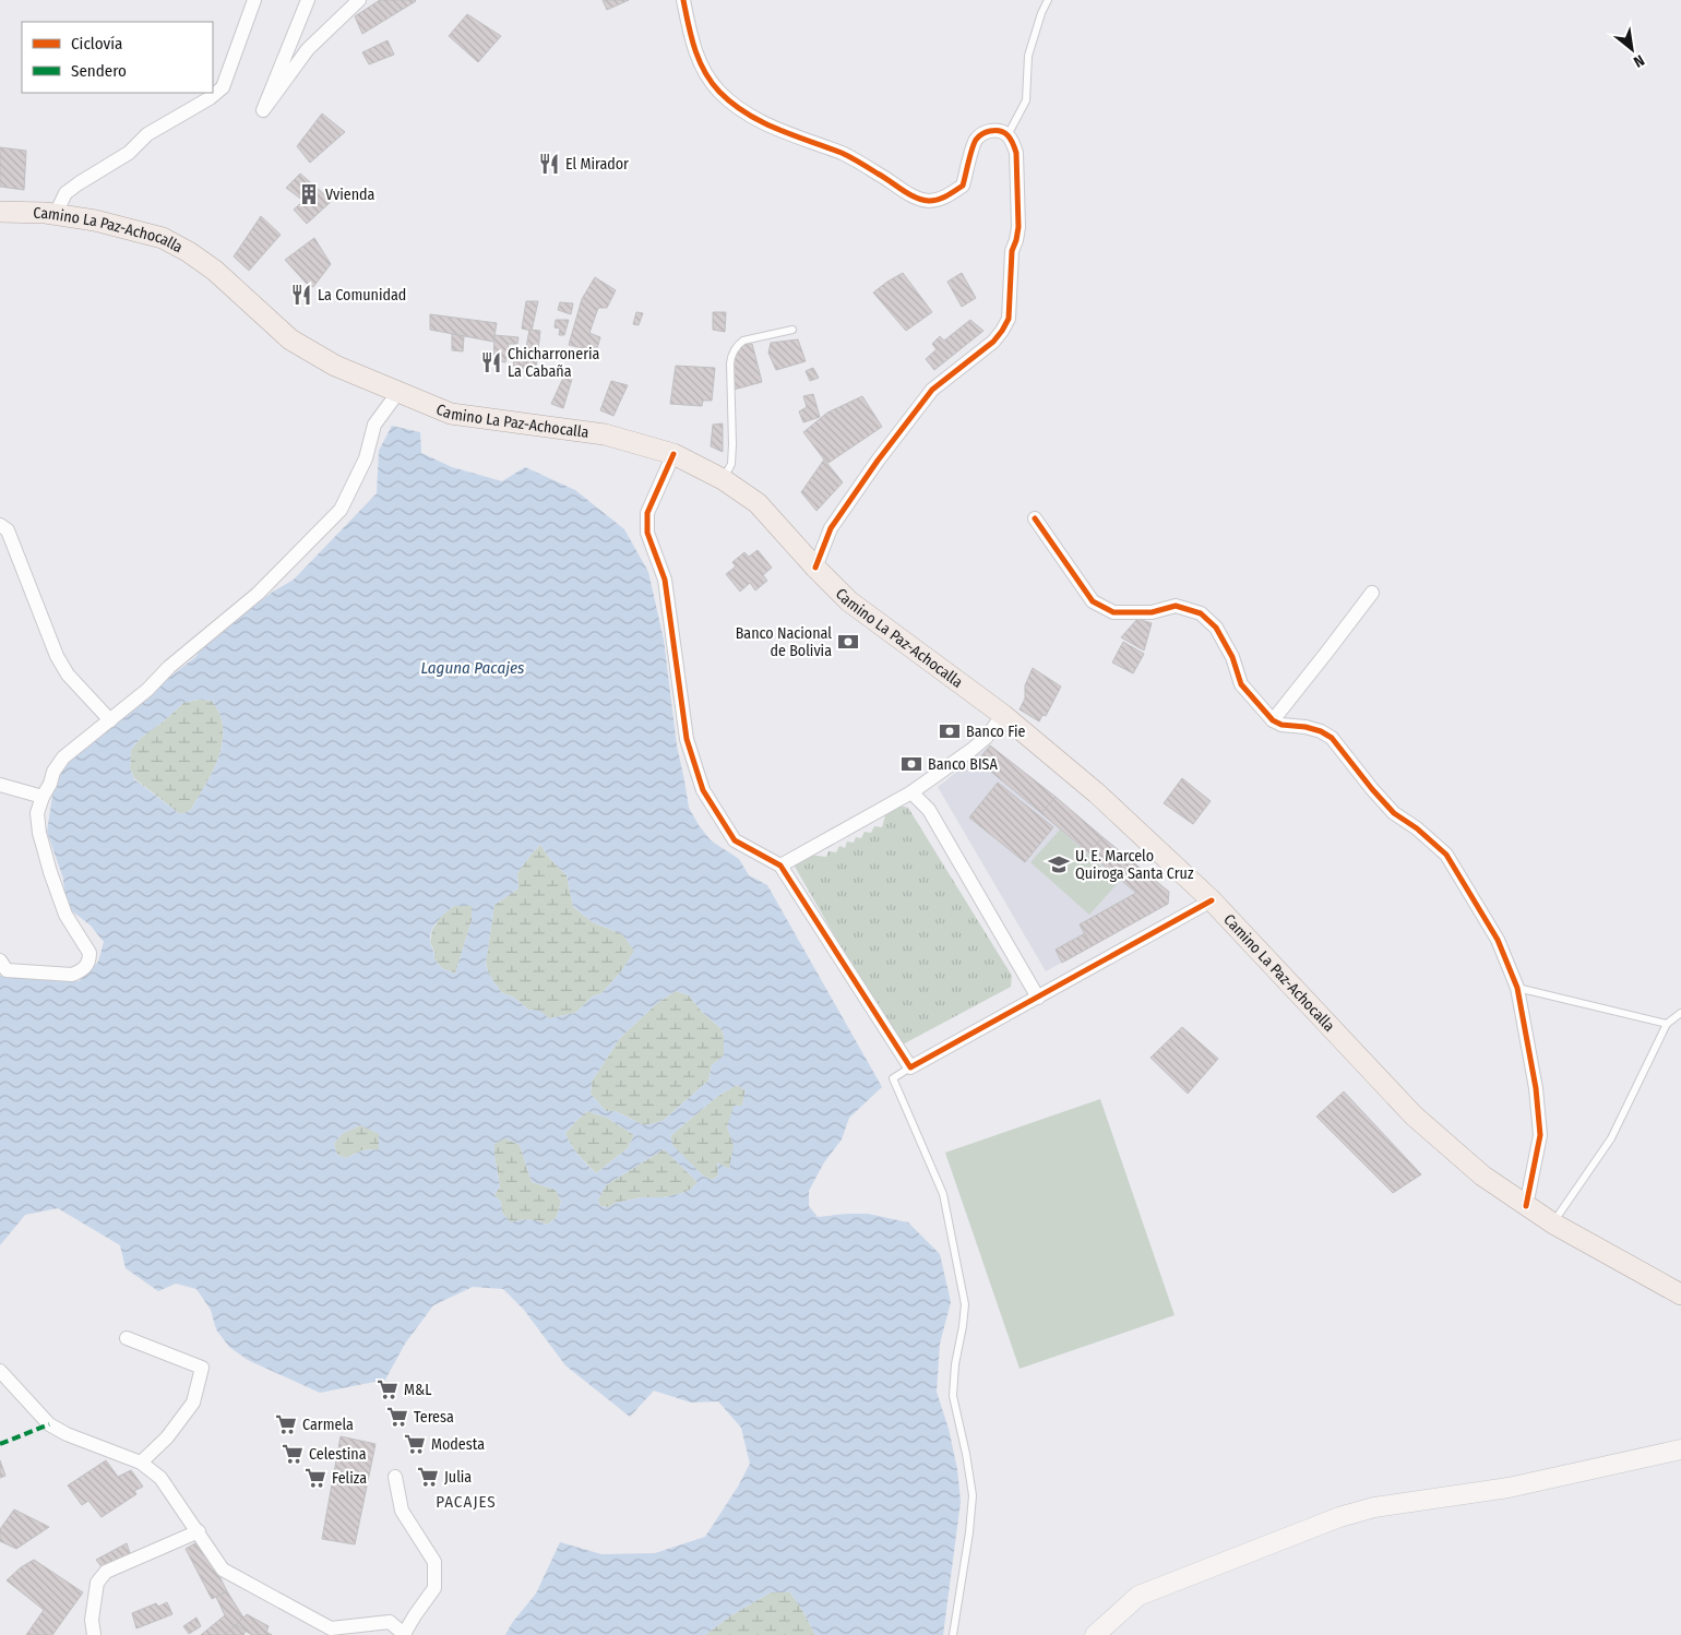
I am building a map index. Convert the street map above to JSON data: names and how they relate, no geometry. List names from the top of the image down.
{
  "streets": {
    "main road": ["Camino La Paz-Achocalla"]
  },
  "districts": ["PACAJES"],
  "water": ["Laguna Pacajes"],
  "places": {
    "restaurant": ["El Mirador", "La Comunidad", "Chicharroneria La Cabaña"],
    "building": ["Vvienda"],
    "bank": ["Banco Nacional de Bolivia", "Banco Fie", "Banco BISA"],
    "school or university": ["U. E. Marcelo Quiroga Santa Cruz"],
    "supermarket": [
      "M&L",
      "Teresa",
      "Carmela",
      "Modesta",
      "Celestina",
      "Julia",
      "Feliza"
    ]
  },
  "legend": ["Ciclovía", "Sendero"],
  "north": "bottom right"
}
